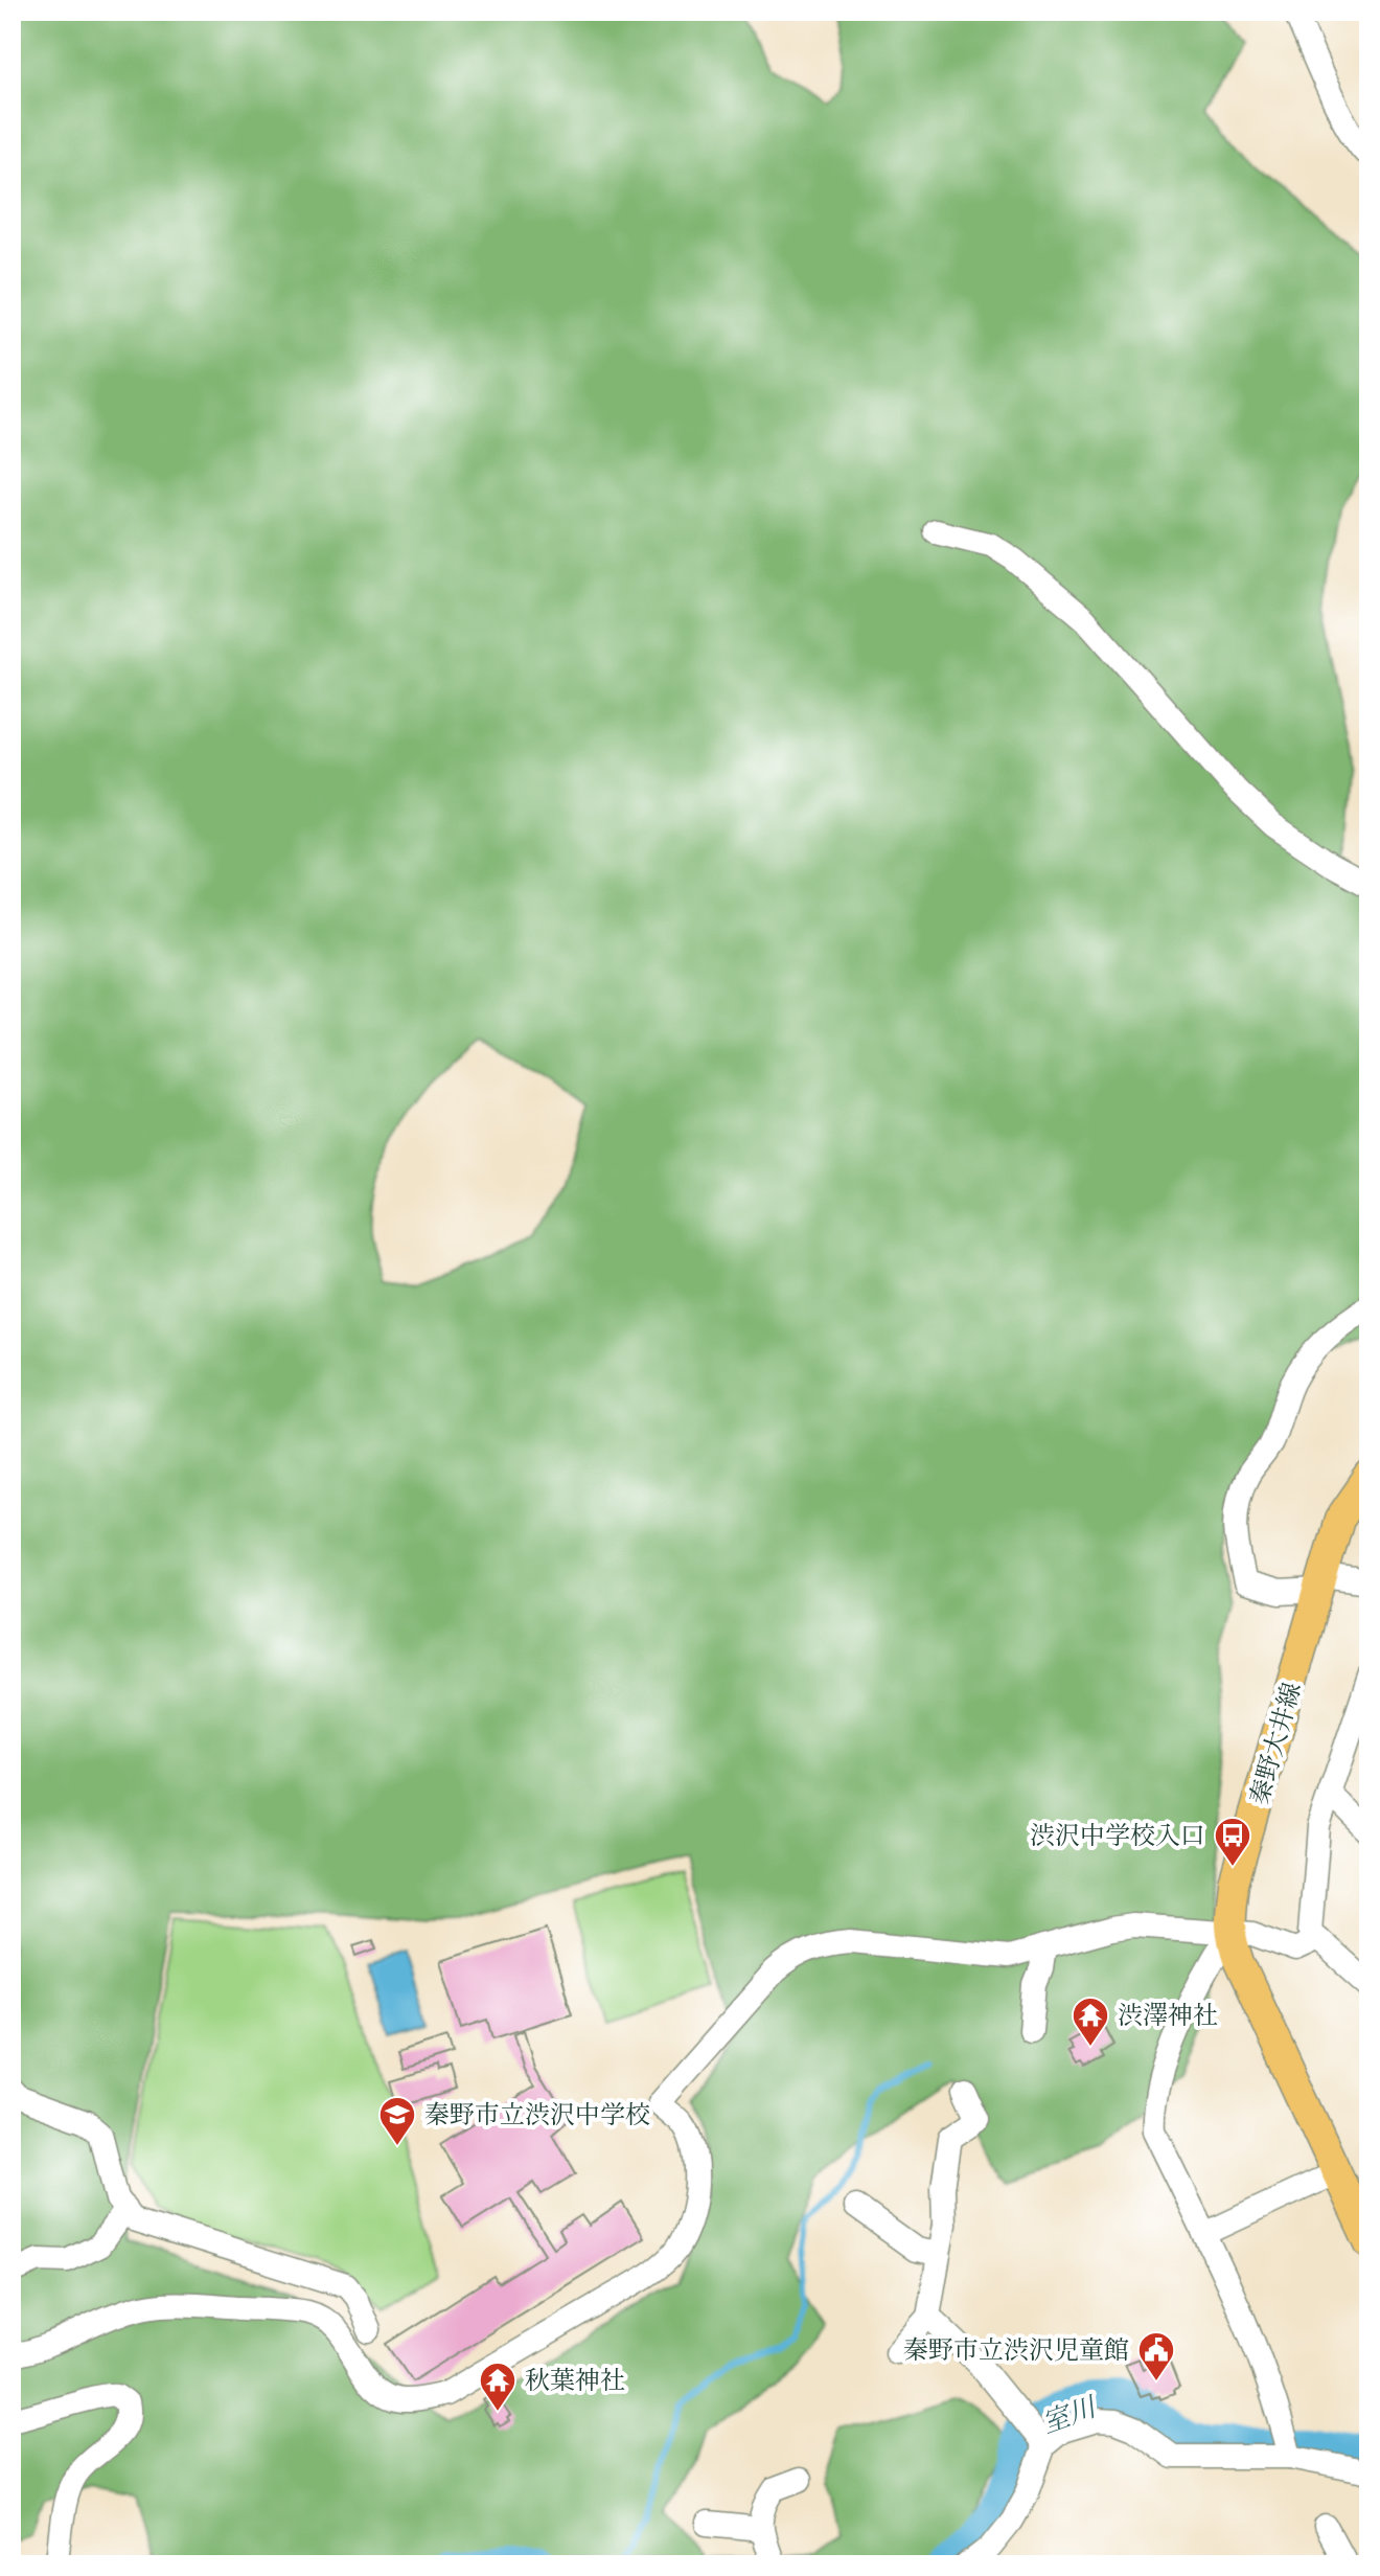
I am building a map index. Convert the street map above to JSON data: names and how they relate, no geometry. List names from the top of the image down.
{
  "streets": {
    "main road": ["秦野大井線"]
  },
  "water": ["室川"],
  "places": {
    "bus stop": ["渋沢中学校入口"],
    "temple": ["渋澤神社", "秋葉神社"],
    "school or university": ["秦野市立渋沢中学校"],
    "public building": ["秦野市立渋沢児童館"]
  }
}
